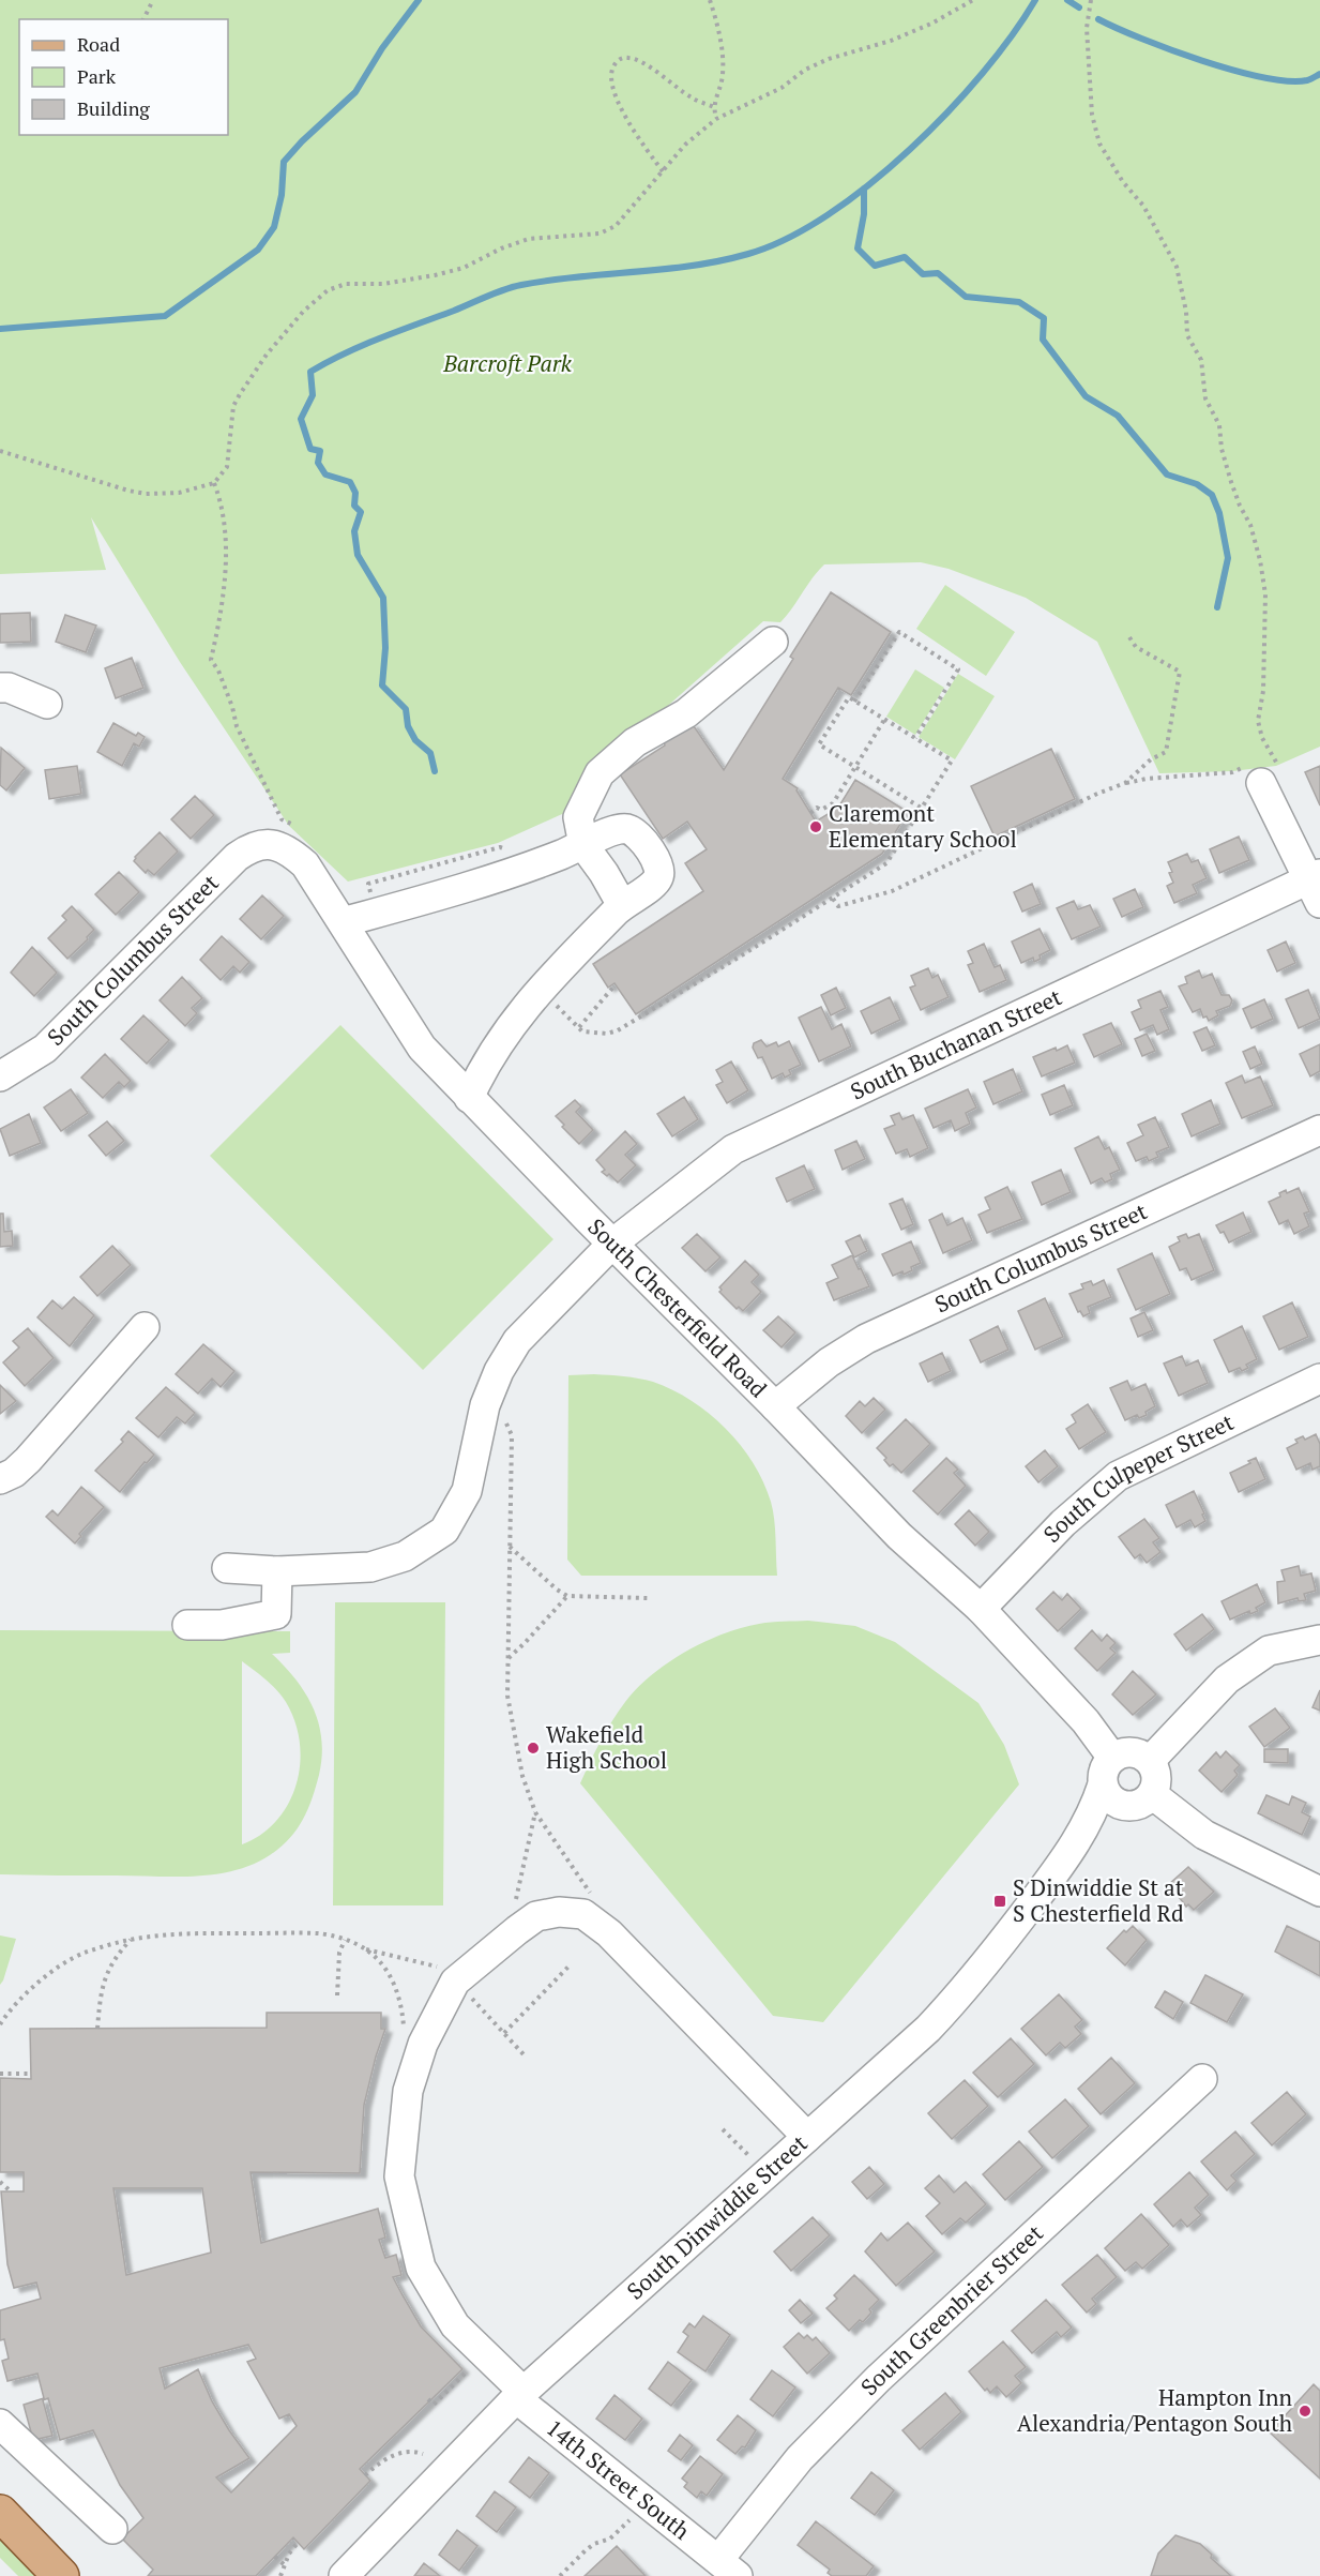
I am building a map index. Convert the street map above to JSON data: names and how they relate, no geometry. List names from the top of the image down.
{
  "streets": {
    "street": [
      "South Columbus Street",
      "South Buchanan Street",
      "South Chesterfield Road",
      "South Culpeper Street",
      "South Dinwiddie Street",
      "South Greenbrier Street",
      "14th Street South"
    ]
  },
  "crossings": [
    ["South Columbus Street", "South Chesterfield Road"],
    ["South Buchanan Street", "South Chesterfield Road"],
    ["South Chesterfield Road", "South Culpeper Street"],
    ["South Chesterfield Road", "South Dinwiddie Street"],
    ["South Dinwiddie Street", "14th Street South"],
    ["South Greenbrier Street", "14th Street South"]
  ],
  "parks": ["Barcroft Park"],
  "places": {
    "other": ["Claremont Elementary School", "Wakefield High School", "Hampton Inn Alexandria/Pentagon South"],
    "transit": ["S Dinwiddie St at S Chesterfield Rd"]
  },
  "legend": ["Road", "Park", "Building"]
}
